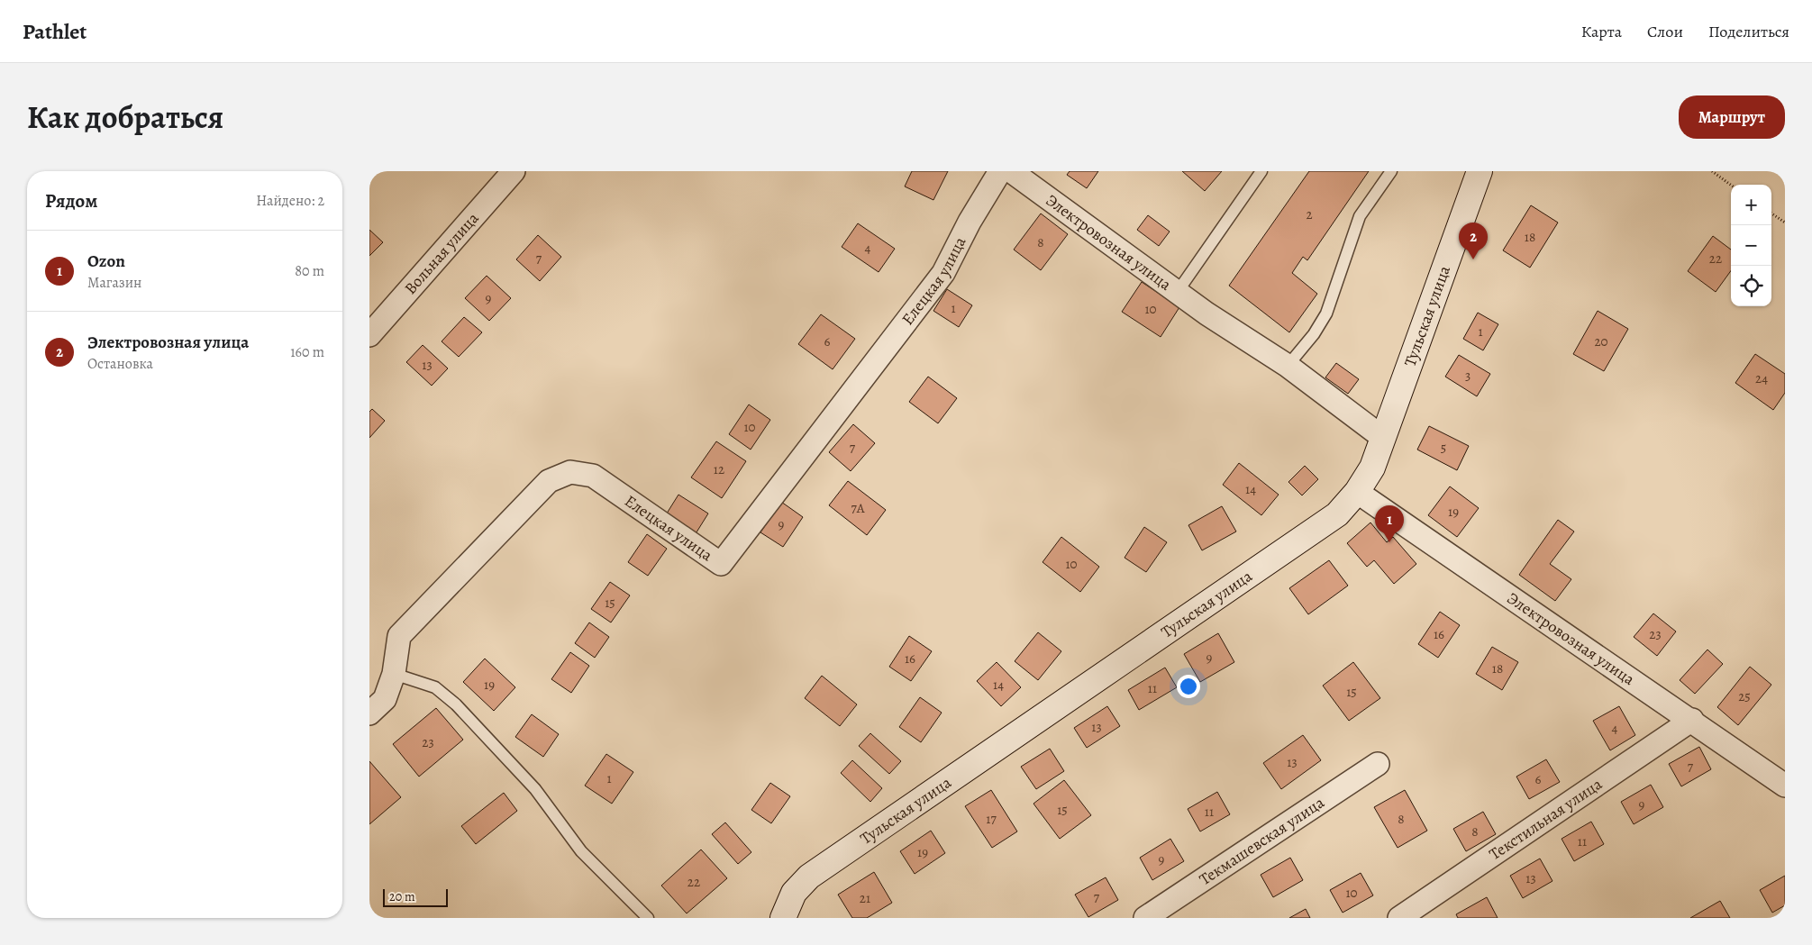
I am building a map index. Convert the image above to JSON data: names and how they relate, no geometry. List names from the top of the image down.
{
  "streets": {
    "main road": ["Тульская улица"],
    "street": [
      "Электровозная улица",
      "Вольная улица",
      "Елецкая улица",
      "Текстильная улица",
      "Текмашевская улица"
    ]
  },
  "crossings": [
    ["Электровозная улица", "Тульская улица"],
    ["Электровозная улица", "Текстильная улица"]
  ],
  "house_numbers": [
    "2",
    "18",
    "8",
    "4",
    "7",
    "22",
    "9",
    "1",
    "10",
    "1",
    "6",
    "20",
    "13",
    "3",
    "24",
    "10",
    "7",
    "5",
    "12",
    "14",
    "7А",
    "19",
    "9",
    "10",
    "15",
    "16",
    "23",
    "9",
    "16",
    "18",
    "19",
    "14",
    "11",
    "15",
    "25",
    "13",
    "4",
    "23",
    "13",
    "7",
    "1",
    "6",
    "9",
    "15",
    "11",
    "17",
    "8",
    "8",
    "11",
    "19",
    "9",
    "13",
    "22",
    "10",
    "7",
    "21"
  ],
  "scale_bar": "20 m",
  "page": {
    "header": "Pathlet",
    "nav": ["Карта", "Слои", "Поделиться"],
    "title": "Как добраться",
    "buttons": "Маршрут",
    "heading": ["Рядом", "Найдено: 2"],
    "map_buttons": ["+", "−"],
    "pins": ["2", "1"],
    "list": [
      {
        "mark": "1",
        "name": "Ozon",
        "note": "Магазин",
        "value": "80 m"
      },
      {
        "mark": "2",
        "name": "Электровозная улица",
        "note": "Остановка",
        "value": "160 m"
      }
    ],
    "scale": "20 m"
  }
}
